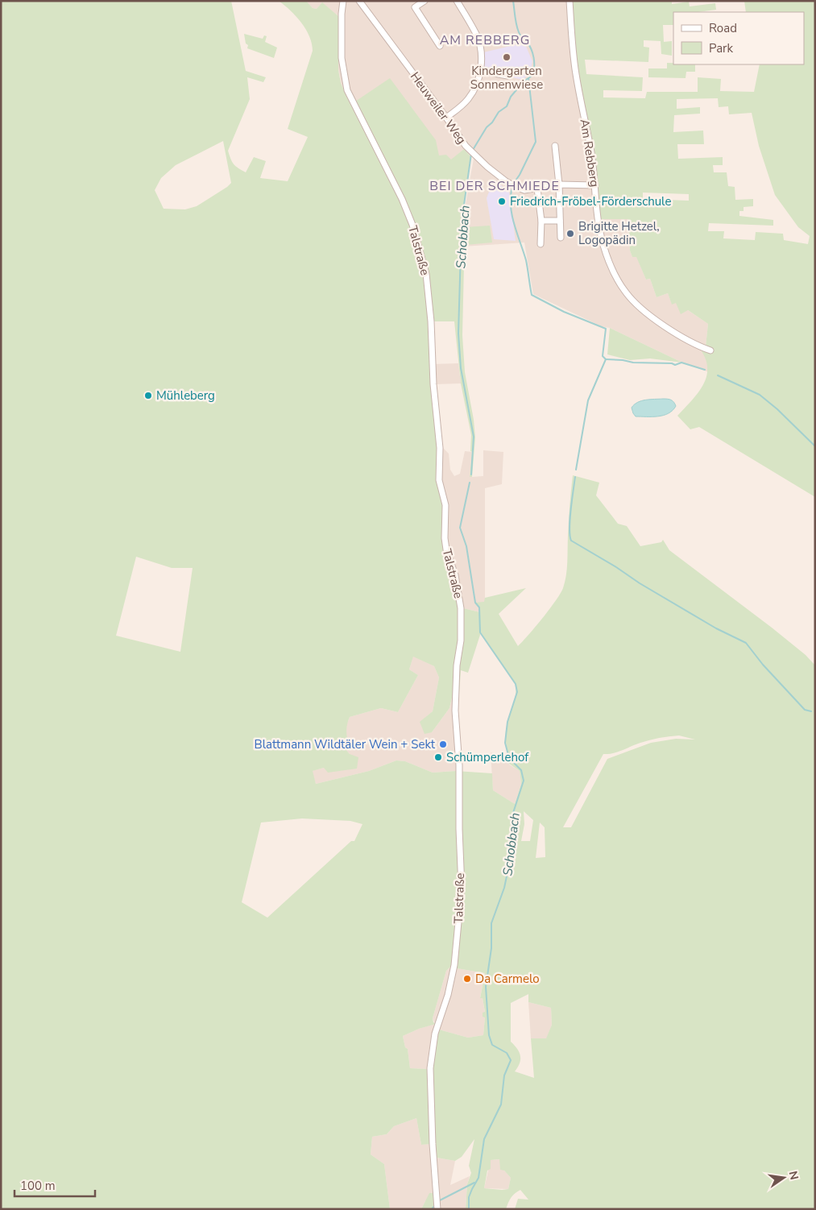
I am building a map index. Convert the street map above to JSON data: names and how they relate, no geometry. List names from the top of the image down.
{
  "streets": {
    "street": ["Heuweiler Weg", "Am Rebberg", "Talstraße"]
  },
  "crossings": [
    ["Heuweiler Weg", "Am Rebberg"]
  ],
  "districts": ["AM REBBERG", "BEI DER SCHMIEDE"],
  "water": ["Schobbach"],
  "places": [
    "Kindergarten Sonnenwiese",
    "Friedrich-Fröbel-Förderschule",
    "Brigitte Hetzel, Logopädin",
    "Mühleberg",
    "Blattmann Wildtäler Wein + Sekt",
    "Schümperlehof",
    "Da Carmelo"
  ],
  "legend": ["Road", "Park"],
  "scale_bar": "100 m",
  "north": "right"
}
